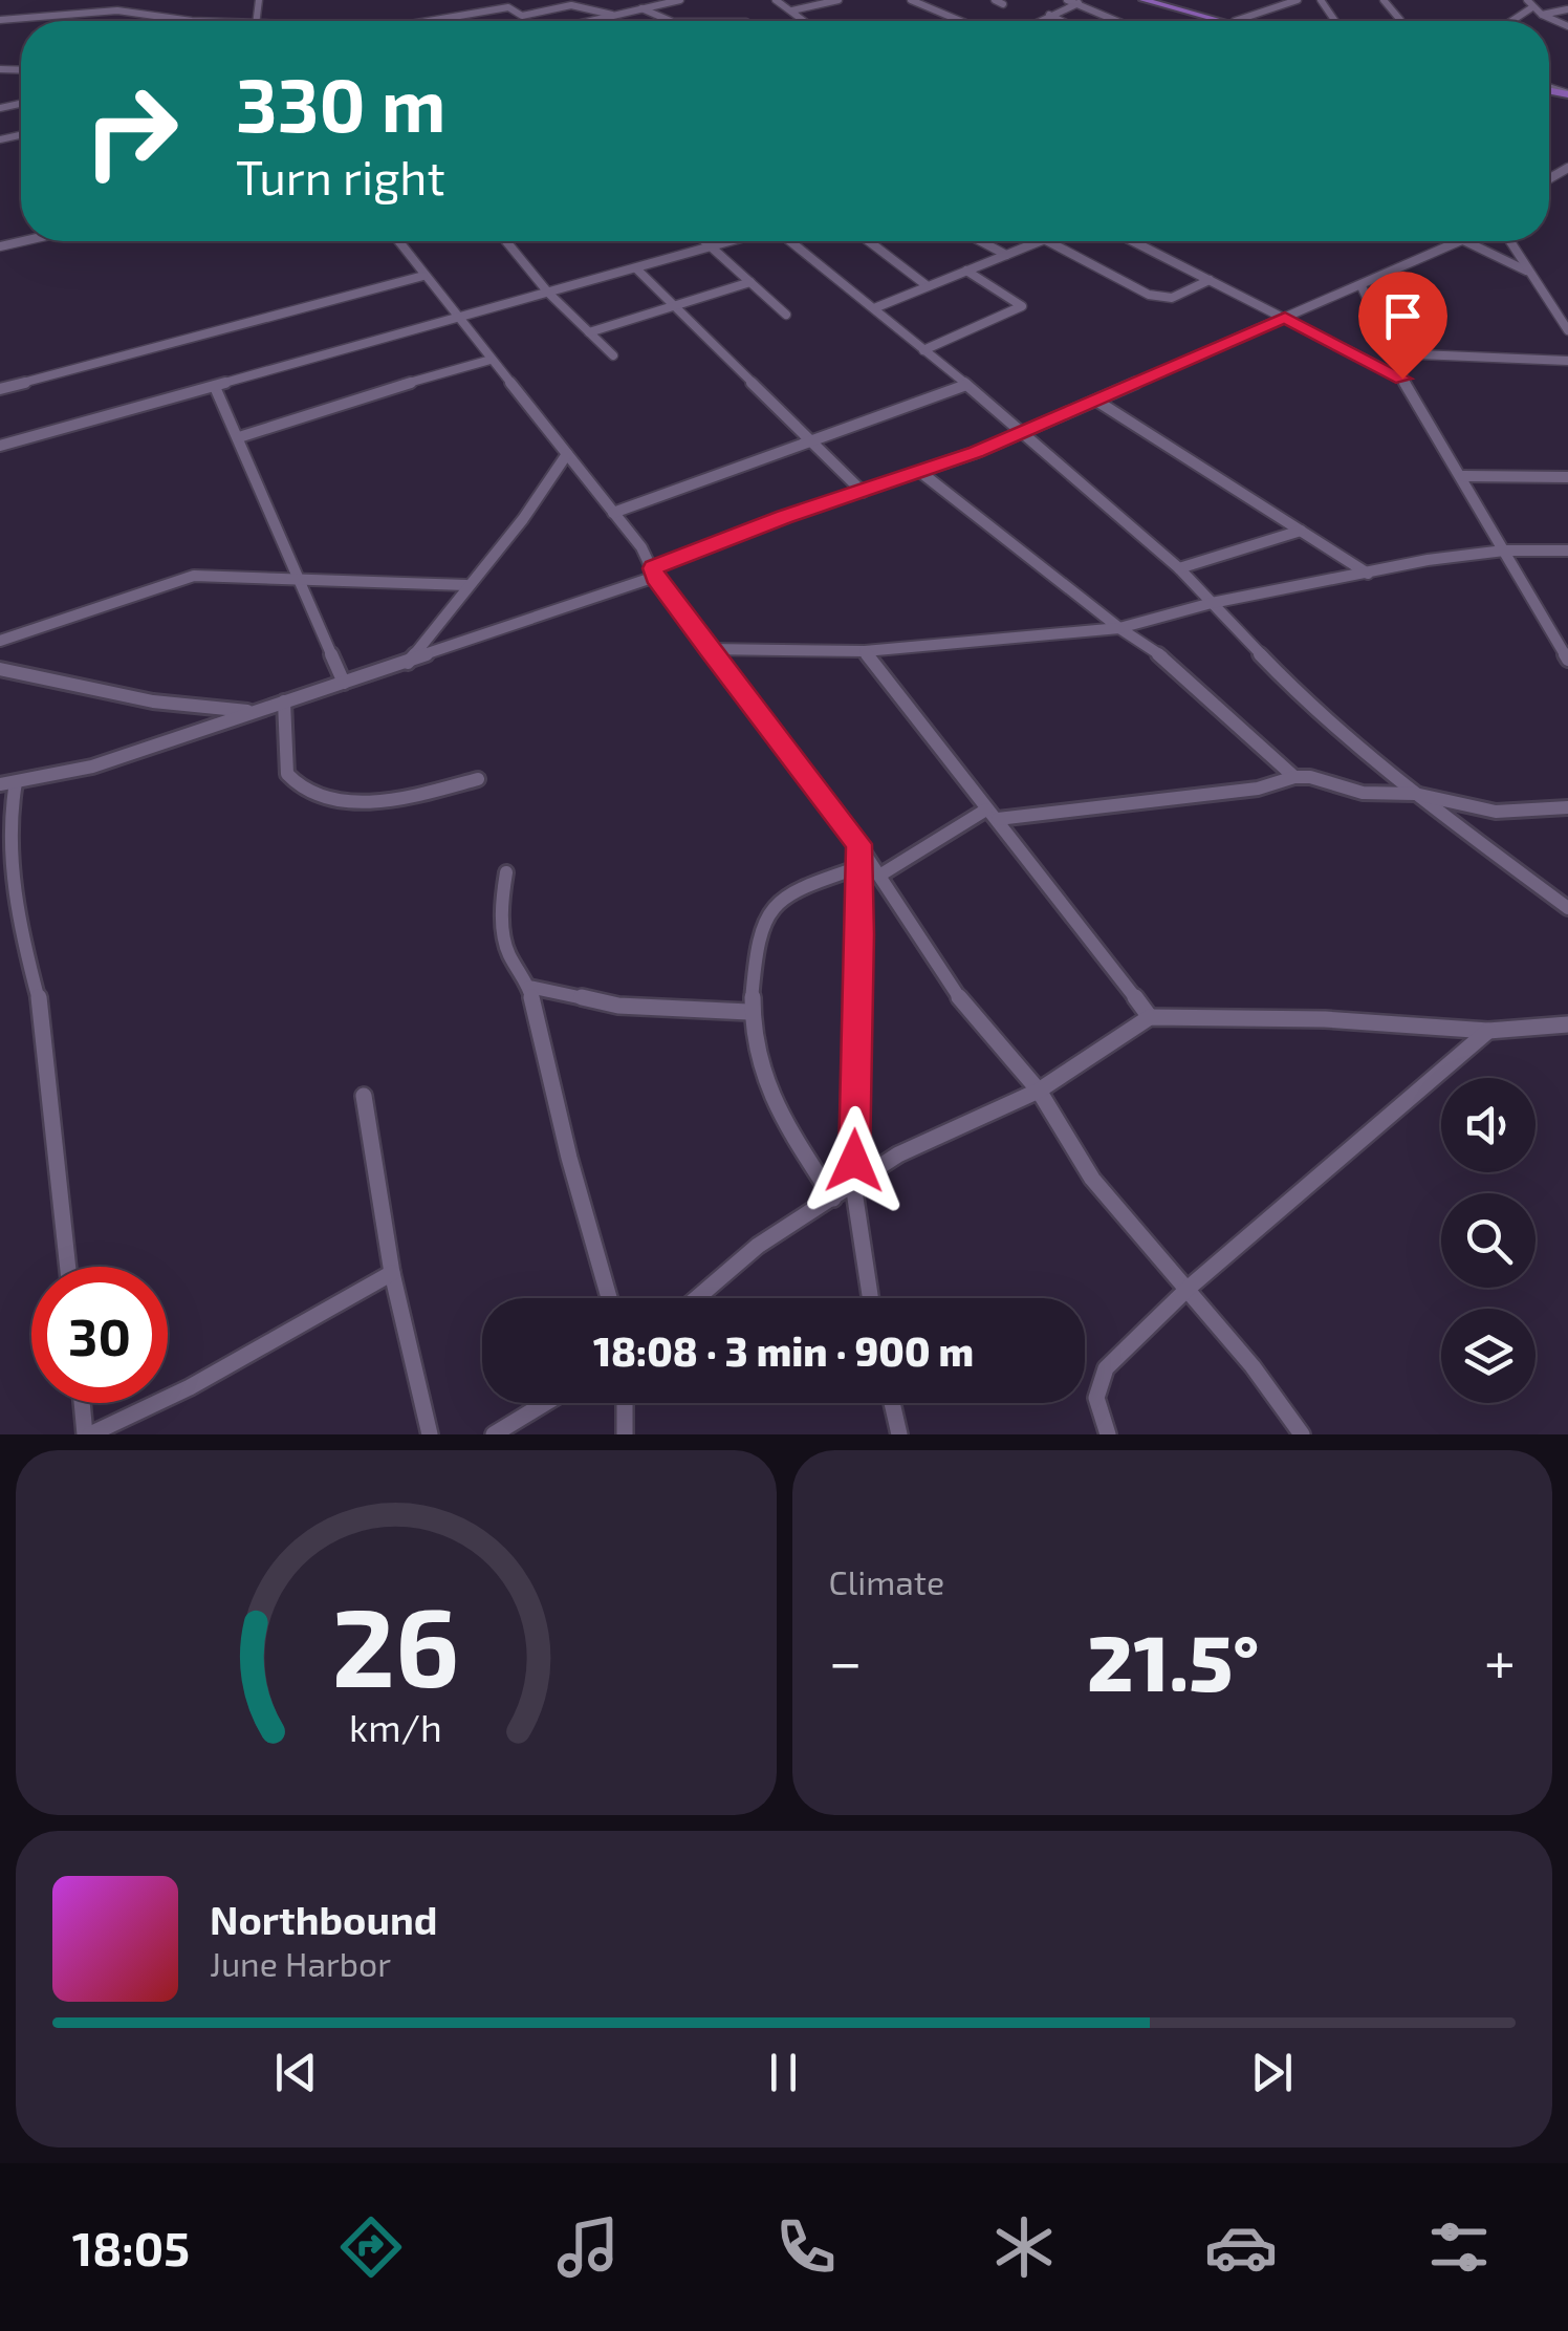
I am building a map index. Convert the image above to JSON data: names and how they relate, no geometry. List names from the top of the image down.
{
  "page": {
    "turn": ["330 m", "Turn right"],
    "limit": "30",
    "trip": "18:08 · 3 min · 900 m",
    "tile": "Climate",
    "heat": ["−", "21.5°", "+"],
    "song": ["Northbound", "June Harbor"],
    "tabs": "18:05",
    "gauge": ["26", "km/h"]
  }
}
